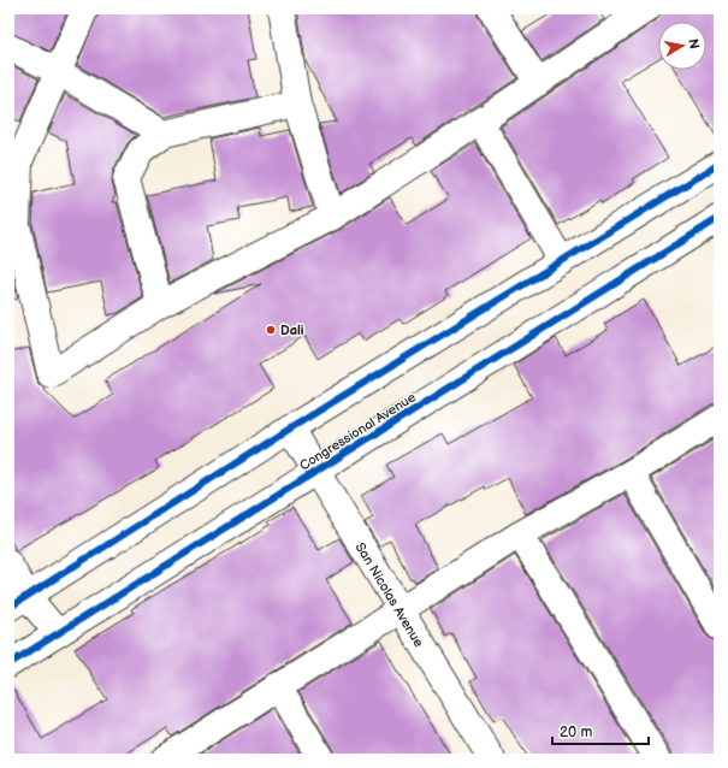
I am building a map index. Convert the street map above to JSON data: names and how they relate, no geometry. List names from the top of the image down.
{
  "streets": {
    "street": ["Congressional Avenue", "San Nicolas Avenue"]
  },
  "crossings": [
    ["Congressional Avenue", "San Nicolas Avenue"]
  ],
  "places": ["Dali"],
  "scale_bar": "20 m",
  "north": "right"
}
